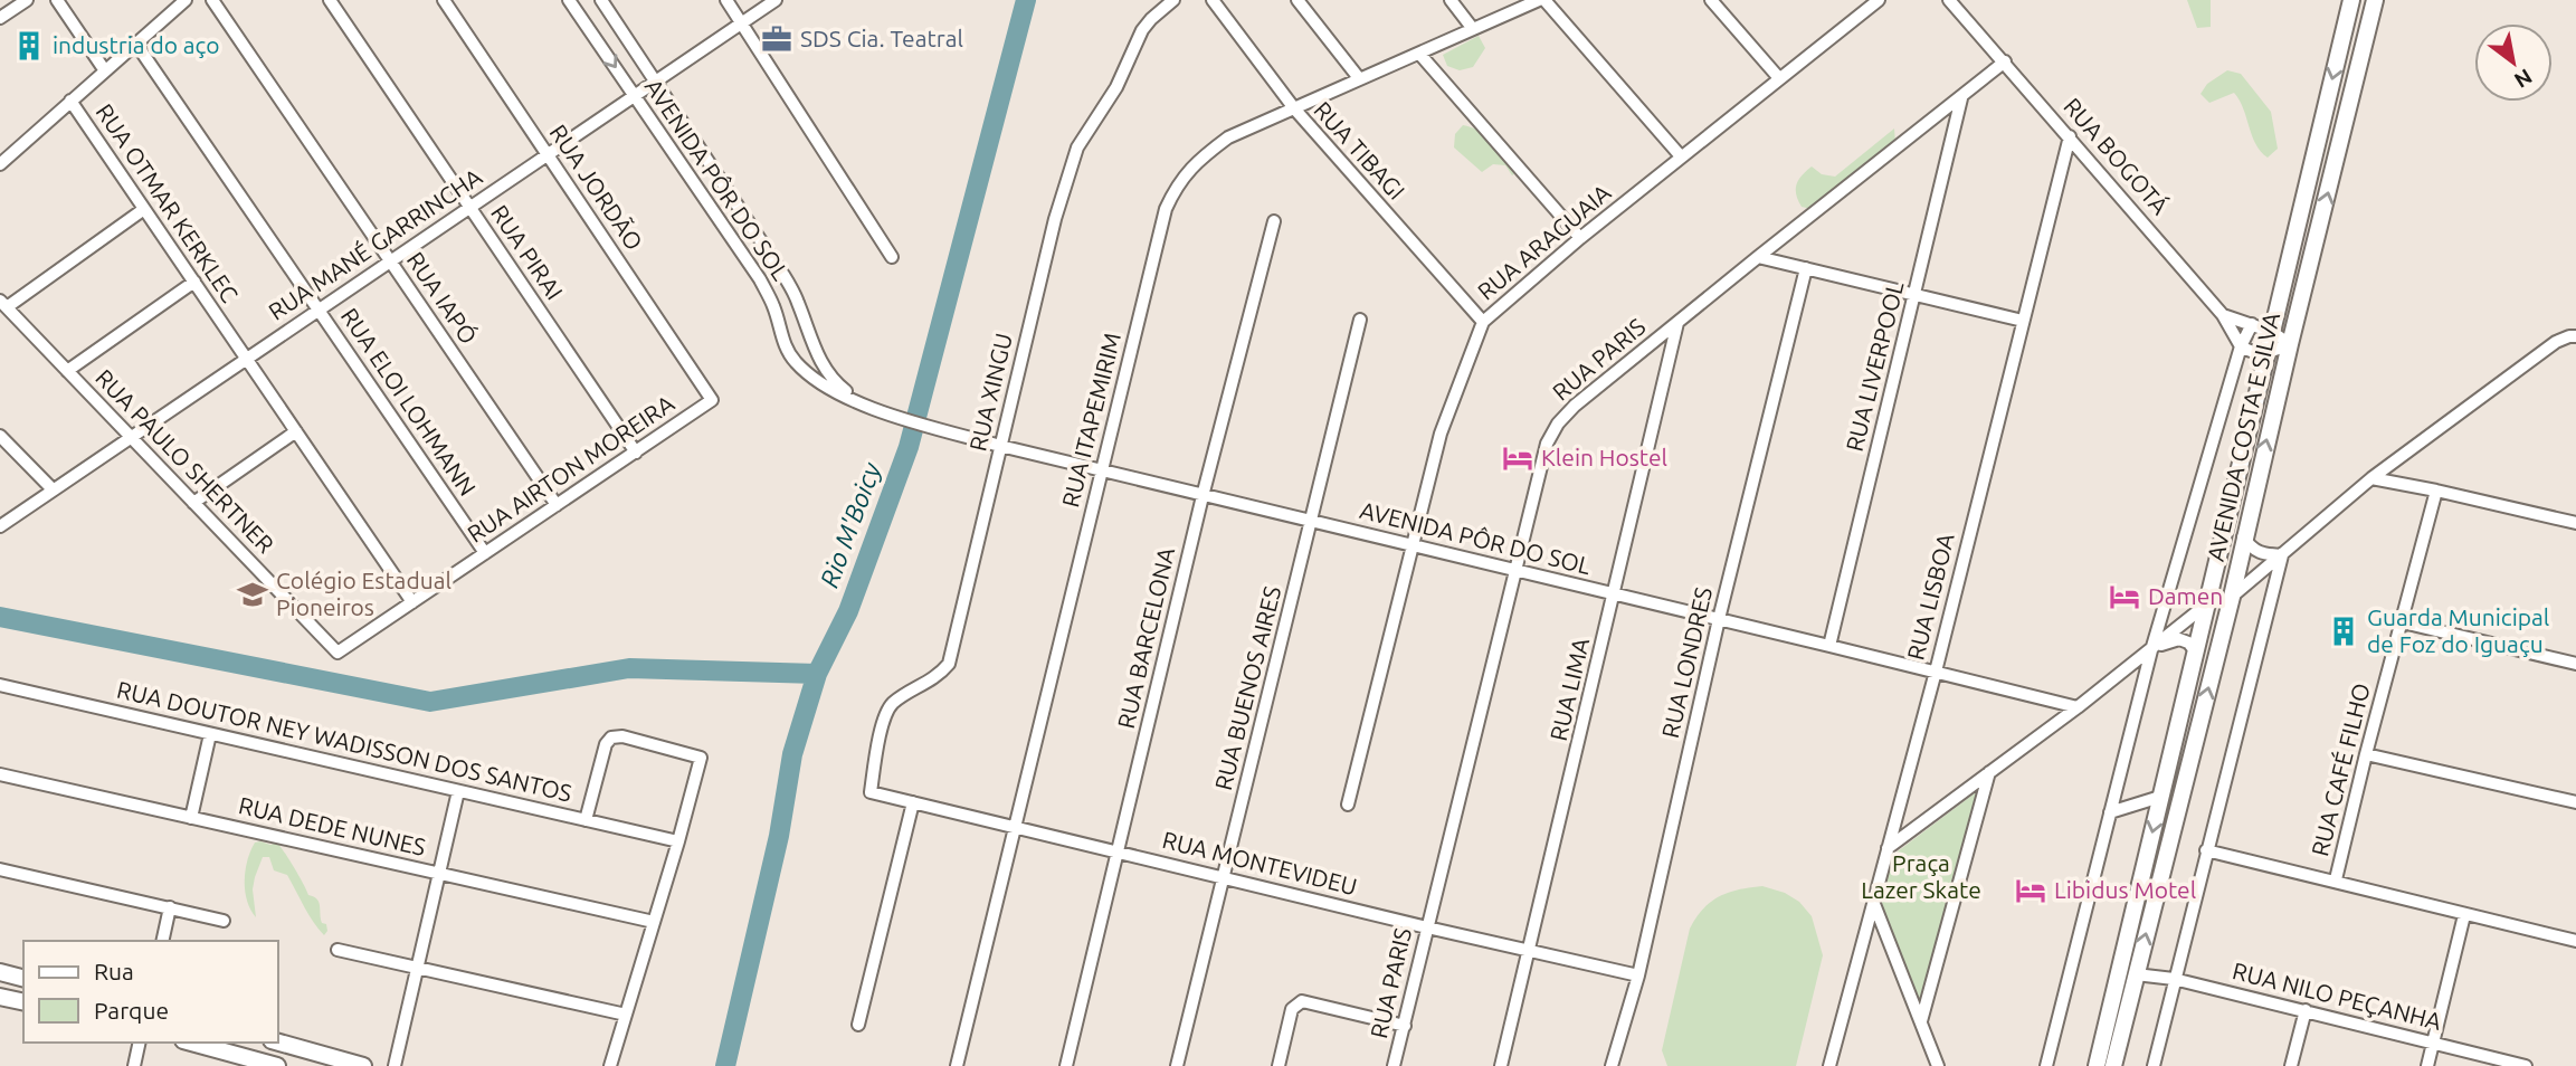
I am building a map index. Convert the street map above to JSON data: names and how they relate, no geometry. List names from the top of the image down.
{
  "streets": {
    "main road": ["AVENIDA COSTA E SILVA"],
    "street": [
      "RUA TIBAGI",
      "RUA BOGOTÁ",
      "AVENIDA PÔR DO SOL",
      "RUA JORDÃO",
      "RUA OTMAR KERKLEC",
      "RUA ARAGUAIA",
      "RUA MANÉ GARRINCHA",
      "RUA PIRAI",
      "RUA IAPÓ",
      "RUA PARIS",
      "RUA LIVERPOOL",
      "RUA XINGU",
      "RUA ELOI LOHMANN",
      "RUA ITAPEMIRIM",
      "RUA PAULO SHERTNER",
      "RUA AIRTON MOREIRA",
      "RUA LISBOA",
      "RUA BARCELONA",
      "RUA LONDRES",
      "RUA BUENOS AIRES",
      "RUA LIMA",
      "RUA DOUTOR NEY WADISSON DOS SANTOS",
      "RUA CAFÉ FILHO",
      "RUA DEDE NUNES",
      "RUA MONTEVIDEU",
      "RUA NILO PEÇANHA"
    ]
  },
  "crossings": [
    ["RUA TIBAGI", "RUA ARAGUAIA"],
    ["RUA TIBAGI", "RUA ITAPEMIRIM"],
    ["RUA BOGOTÁ", "RUA PARIS"],
    ["RUA BOGOTÁ", "RUA LISBOA"],
    ["AVENIDA PÔR DO SOL", "RUA ARAGUAIA"],
    ["AVENIDA PÔR DO SOL", "RUA MANÉ GARRINCHA"],
    ["AVENIDA PÔR DO SOL", "RUA PARIS"],
    ["AVENIDA PÔR DO SOL", "RUA LIVERPOOL"],
    ["AVENIDA PÔR DO SOL", "RUA XINGU"],
    ["AVENIDA PÔR DO SOL", "RUA ITAPEMIRIM"],
    ["AVENIDA PÔR DO SOL", "RUA LISBOA"],
    ["AVENIDA PÔR DO SOL", "RUA BARCELONA"],
    ["AVENIDA PÔR DO SOL", "RUA LONDRES"],
    ["AVENIDA PÔR DO SOL", "RUA BUENOS AIRES"],
    ["AVENIDA PÔR DO SOL", "RUA LIMA"],
    ["RUA JORDÃO", "RUA MANÉ GARRINCHA"],
    ["RUA JORDÃO", "RUA AIRTON MOREIRA"],
    ["RUA OTMAR KERKLEC", "RUA MANÉ GARRINCHA"],
    ["RUA OTMAR KERKLEC", "RUA AIRTON MOREIRA"],
    ["RUA MANÉ GARRINCHA", "RUA PIRAI"],
    ["RUA MANÉ GARRINCHA", "RUA IAPÓ"],
    ["RUA MANÉ GARRINCHA", "RUA ELOI LOHMANN"],
    ["RUA MANÉ GARRINCHA", "RUA PAULO SHERTNER"],
    ["RUA PIRAI", "RUA AIRTON MOREIRA"],
    ["RUA IAPÓ", "RUA AIRTON MOREIRA"],
    ["RUA PARIS", "RUA LIVERPOOL"],
    ["RUA PARIS", "RUA LIMA"],
    ["RUA PARIS", "RUA MONTEVIDEU"],
    ["RUA XINGU", "RUA MONTEVIDEU"],
    ["RUA ELOI LOHMANN", "RUA AIRTON MOREIRA"],
    ["RUA ITAPEMIRIM", "RUA MONTEVIDEU"],
    ["AVENIDA COSTA E SILVA", "RUA NILO PEÇANHA"],
    ["RUA PAULO SHERTNER", "RUA AIRTON MOREIRA"],
    ["RUA BARCELONA", "RUA MONTEVIDEU"],
    ["RUA LONDRES", "RUA MONTEVIDEU"],
    ["RUA BUENOS AIRES", "RUA MONTEVIDEU"],
    ["RUA LIMA", "RUA MONTEVIDEU"]
  ],
  "water": ["Rio M'Boicy"],
  "parks": ["Praça Lazer Skate"],
  "places": {
    "office": ["SDS Cia. Teatral"],
    "building": ["industria do aço", "Guarda Municipal de Foz do Iguaçu"],
    "hotel": ["Klein Hostel", "Damen", "Libidus Motel"],
    "school or university": ["Colégio Estadual Pioneiros"]
  },
  "legend": ["Rua", "Parque"],
  "north": "bottom right"
}
